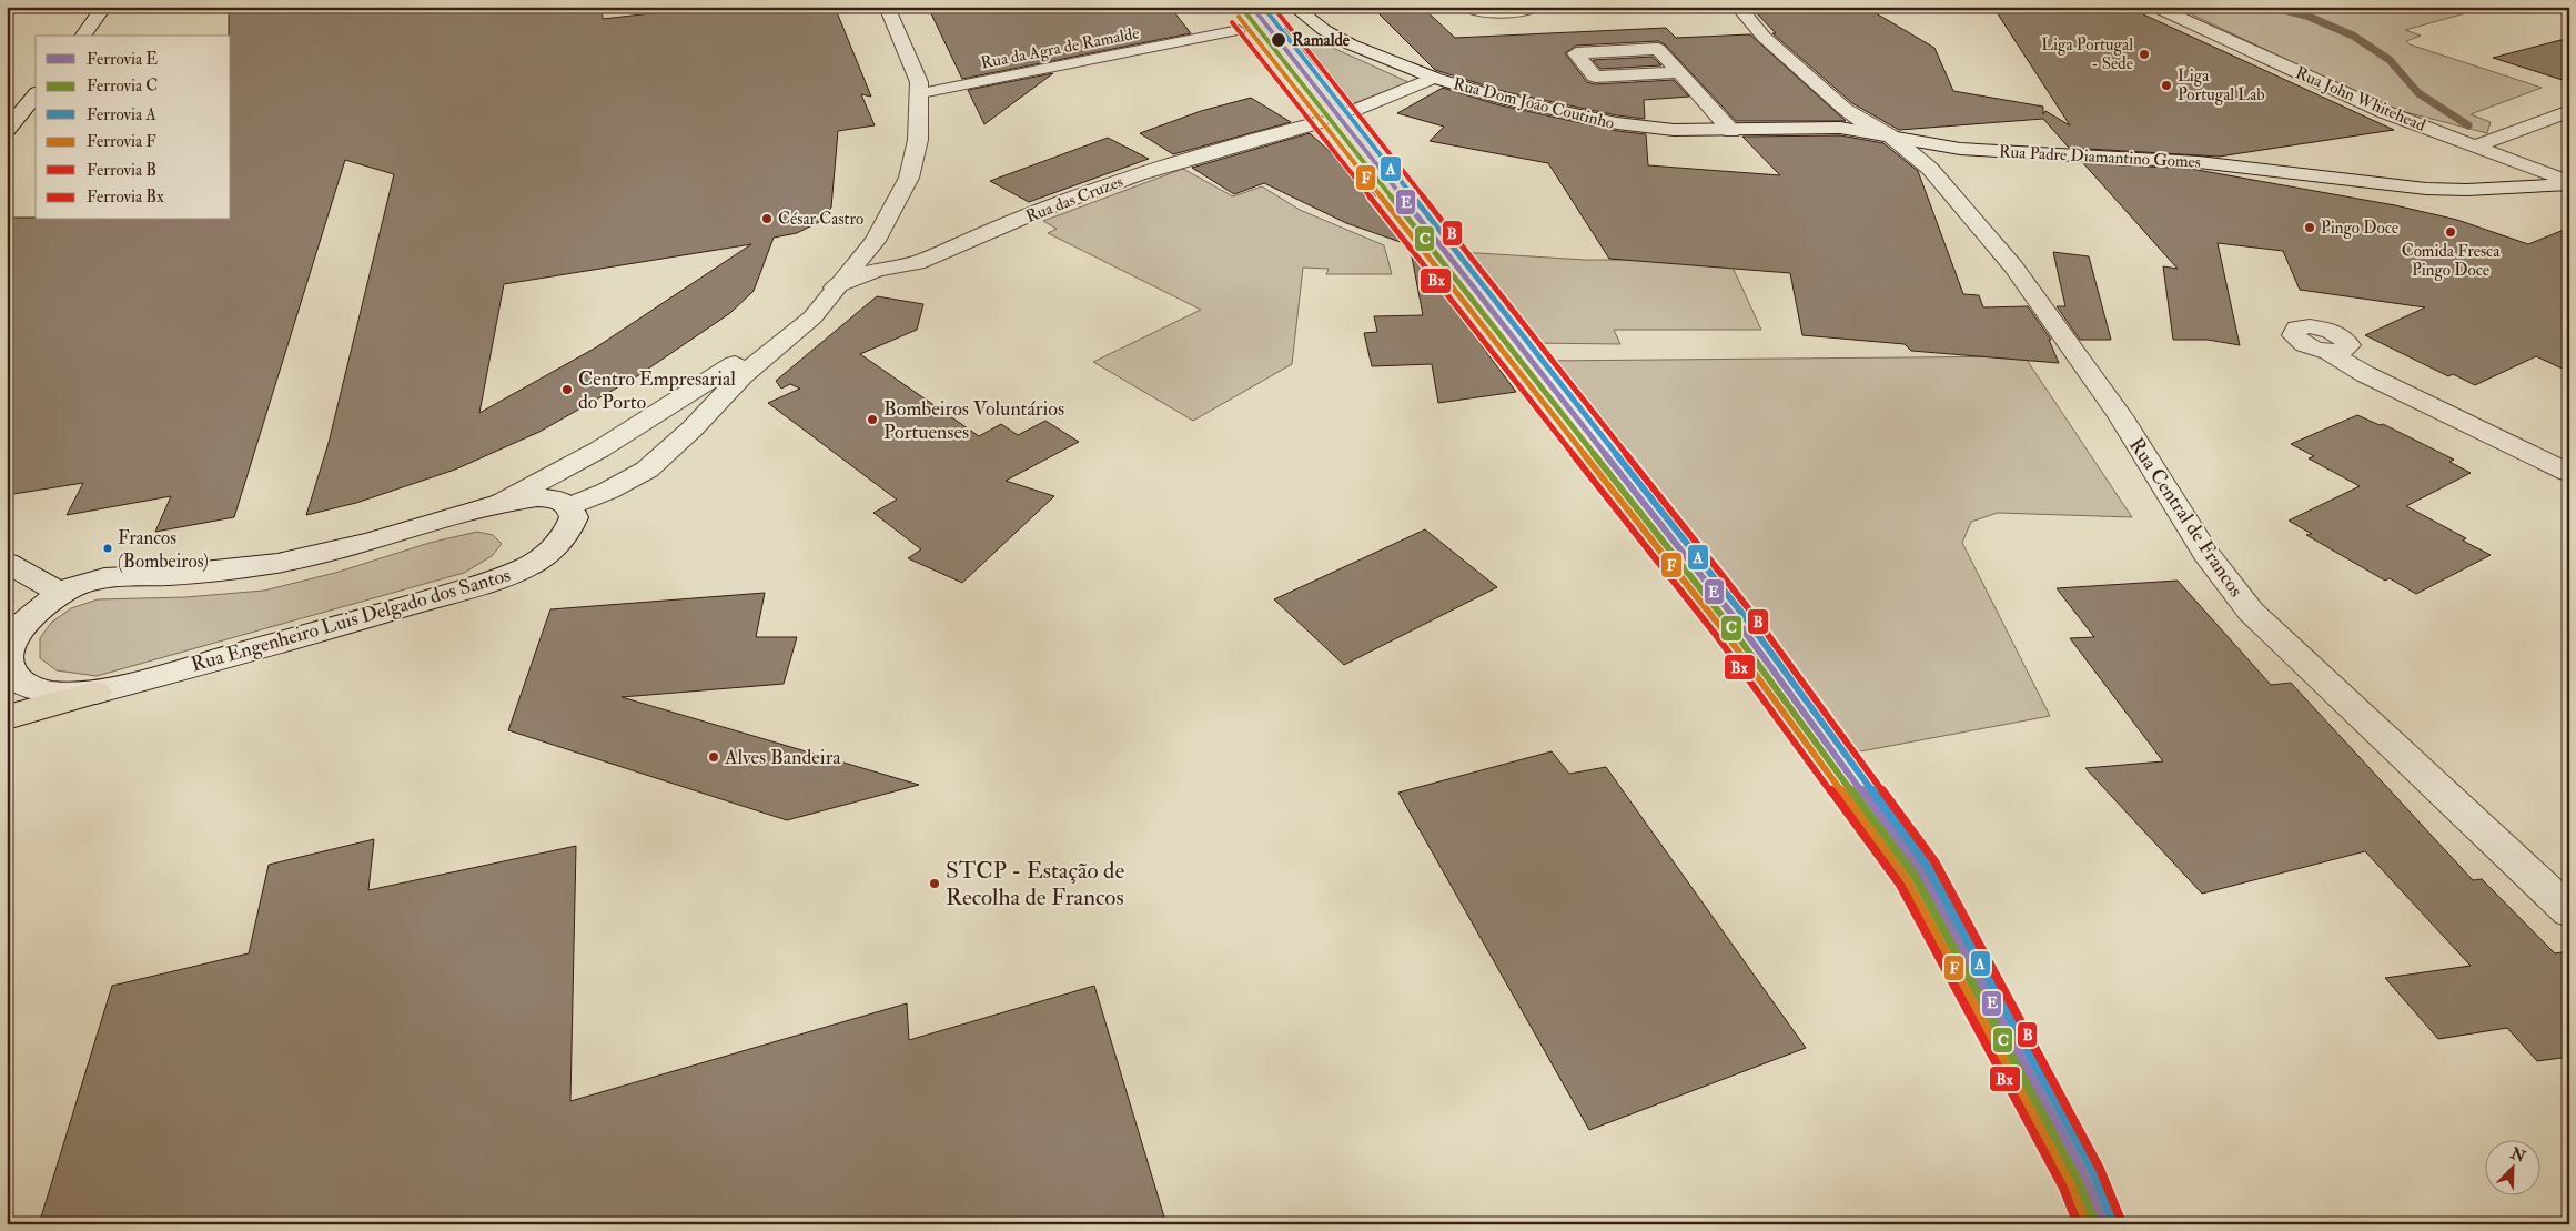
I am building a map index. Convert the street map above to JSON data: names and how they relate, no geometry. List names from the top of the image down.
{
  "streets": {
    "street": [
      "Rua da Agra de Ramalde",
      "Rua John Whitehead",
      "Rua Dom João Coutinho",
      "Rua Padre Diamantino Gomes",
      "Rua das Cruzes",
      "Rua Central de Francos",
      "Rua Engenheiro Luis Delgado dos Santos"
    ]
  },
  "crossings": [
    ["Rua John Whitehead", "Rua Padre Diamantino Gomes"],
    ["Rua Dom João Coutinho", "Rua Padre Diamantino Gomes"],
    ["Rua Dom João Coutinho", "Rua Central de Francos"],
    ["Rua Padre Diamantino Gomes", "Rua Central de Francos"]
  ],
  "places": [
    "Ramalde",
    "Liga Portugal - Sede",
    "Liga Portugal Lab",
    "César Castro",
    "Pingo Doce",
    "Comida Fresca Pingo Doce",
    "Centro Empresarial do Porto",
    "Bombeiros Voluntários Portuenses",
    "Francos (Bombeiros)",
    "Alves Bandeira",
    "STCP - Estação de Recolha de Francos"
  ],
  "lines": [
    "rail line E",
    "rail line A",
    "rail line B",
    "rail line C",
    "rail line F",
    "rail line Bx"
  ],
  "legend": [
    "Ferrovia E",
    "Ferrovia C",
    "Ferrovia A",
    "Ferrovia F",
    "Ferrovia B",
    "Ferrovia Bx"
  ],
  "north": "top right"
}
